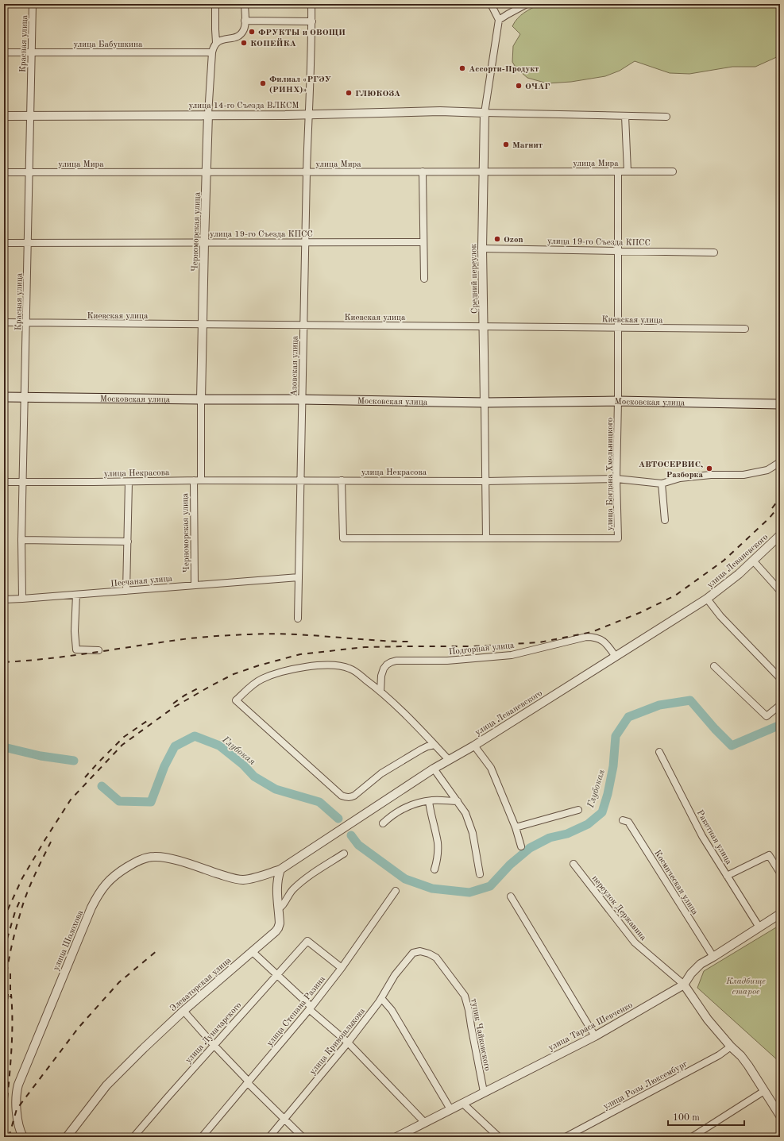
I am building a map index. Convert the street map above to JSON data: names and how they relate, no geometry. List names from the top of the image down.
{
  "streets": {
    "main road": ["Московская улица"],
    "street": [
      "Красная улица",
      "улица Бабушкина",
      "улица 14-го Съезда ВЛКСМ",
      "улица Мира",
      "Черноморская улица",
      "улица 19-го Съезда КПСС",
      "Средний переулок",
      "Киевская улица",
      "Азовская улица",
      "улица Некрасова",
      "улица Богдана Хмельницкого",
      "улица Леваневского",
      "Песчаная улица",
      "Подгорная улица",
      "Ракетная улица",
      "Космическая улица",
      "переулок Державина",
      "улица Шолохова",
      "Элеваторская улица",
      "улица Степана Разина",
      "улица Тараса Шевченко",
      "улица Луначарского",
      "тупик Чайковского",
      "улица Кривошлыкова",
      "улица Розы Люксембург"
    ]
  },
  "crossings": [
    ["Красная улица", "улица Бабушкина"],
    ["Красная улица", "улица 14-го Съезда ВЛКСМ"],
    ["Красная улица", "улица Мира"],
    ["Красная улица", "улица 19-го Съезда КПСС"],
    ["Красная улица", "Киевская улица"],
    ["Красная улица", "Московская улица"],
    ["Красная улица", "улица Некрасова"],
    ["Красная улица", "Песчаная улица"],
    ["улица Бабушкина", "Черноморская улица"],
    ["улица 14-го Съезда ВЛКСМ", "Черноморская улица"],
    ["улица 14-го Съезда ВЛКСМ", "Средний переулок"],
    ["улица 14-го Съезда ВЛКСМ", "Азовская улица"],
    ["улица Мира", "Черноморская улица"],
    ["улица Мира", "Средний переулок"],
    ["улица Мира", "Азовская улица"],
    ["улица Мира", "улица Богдана Хмельницкого"],
    ["Черноморская улица", "улица 19-го Съезда КПСС"],
    ["Черноморская улица", "Киевская улица"],
    ["Черноморская улица", "Московская улица"],
    ["Черноморская улица", "улица Некрасова"],
    ["Черноморская улица", "Песчаная улица"],
    ["улица 19-го Съезда КПСС", "Средний переулок"],
    ["улица 19-го Съезда КПСС", "Азовская улица"],
    ["улица 19-го Съезда КПСС", "улица Богдана Хмельницкого"],
    ["Средний переулок", "Киевская улица"],
    ["Средний переулок", "Московская улица"],
    ["Средний переулок", "улица Некрасова"],
    ["Средний переулок", "улица Богдана Хмельницкого"],
    ["Киевская улица", "Азовская улица"],
    ["Киевская улица", "улица Богдана Хмельницкого"],
    ["Азовская улица", "Московская улица"],
    ["Азовская улица", "улица Некрасова"],
    ["Азовская улица", "Песчаная улица"],
    ["Московская улица", "улица Богдана Хмельницкого"],
    ["улица Некрасова", "улица Богдана Хмельницкого"],
    ["улица Леваневского", "Подгорная улица"],
    ["улица Леваневского", "улица Шолохова"],
    ["улица Леваневского", "Элеваторская улица"],
    ["Ракетная улица", "улица Тараса Шевченко"],
    ["Космическая улица", "улица Тараса Шевченко"],
    ["переулок Державина", "улица Тараса Шевченко"],
    ["улица Степана Разина", "улица Луначарского"],
    ["улица Тараса Шевченко", "тупик Чайковского"],
    ["тупик Чайковского", "улица Кривошлыкова"]
  ],
  "water": ["Глубокая"],
  "parks": ["Кладбище старое"],
  "places": [
    "ФРУКТЫ и ОВОЩИ",
    "КОПЕЙКА",
    "Ассорти-Продукт",
    "Филиал «РГЭУ (РИНХ)»",
    "ОЧАГ",
    "ГЛЮКОЗА",
    "Магнит",
    "Ozon",
    "АВТОСЕРВИС, Разборка"
  ],
  "scale_bar": "100 m"
}
